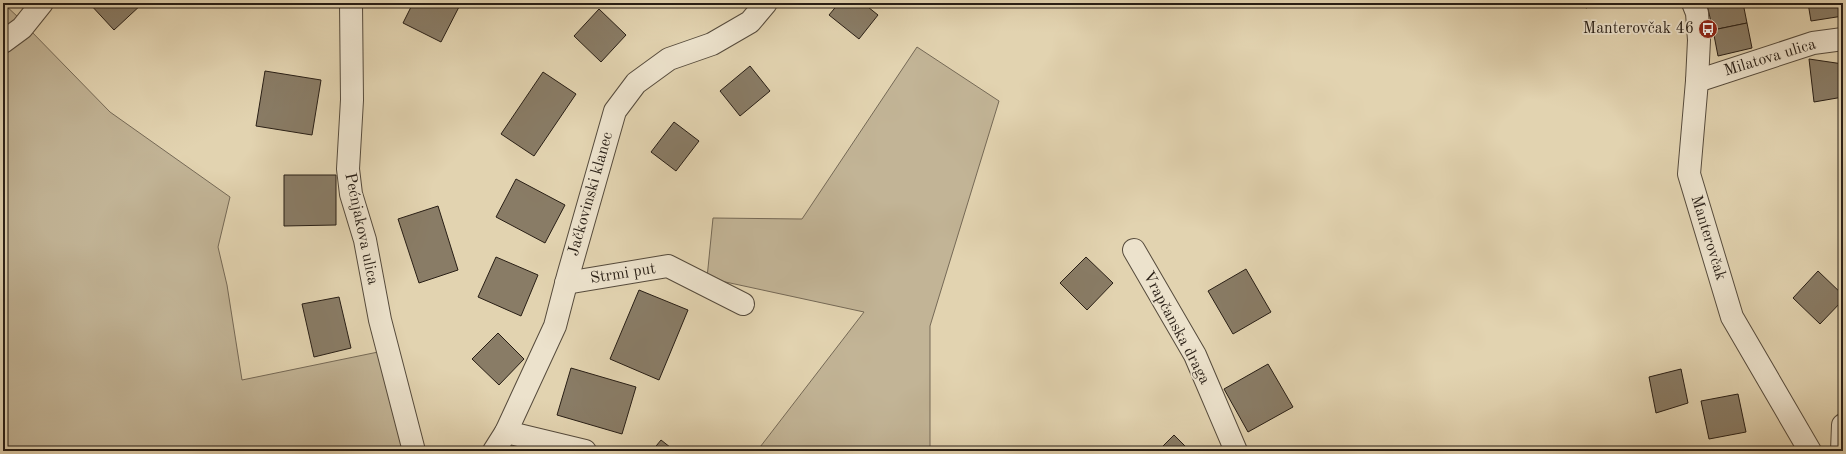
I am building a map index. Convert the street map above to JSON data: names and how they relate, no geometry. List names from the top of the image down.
{
  "streets": {
    "street": [
      "Milatova ulica",
      "Jačkovinski klanec",
      "Pećnjakova ulica",
      "Manterovčak",
      "Strmi put",
      "Vrapčanska draga"
    ]
  },
  "crossings": [
    ["Milatova ulica", "Manterovčak"],
    ["Jačkovinski klanec", "Strmi put"]
  ],
  "places": {
    "bus stop": ["Manterovčak 46"]
  }
}
